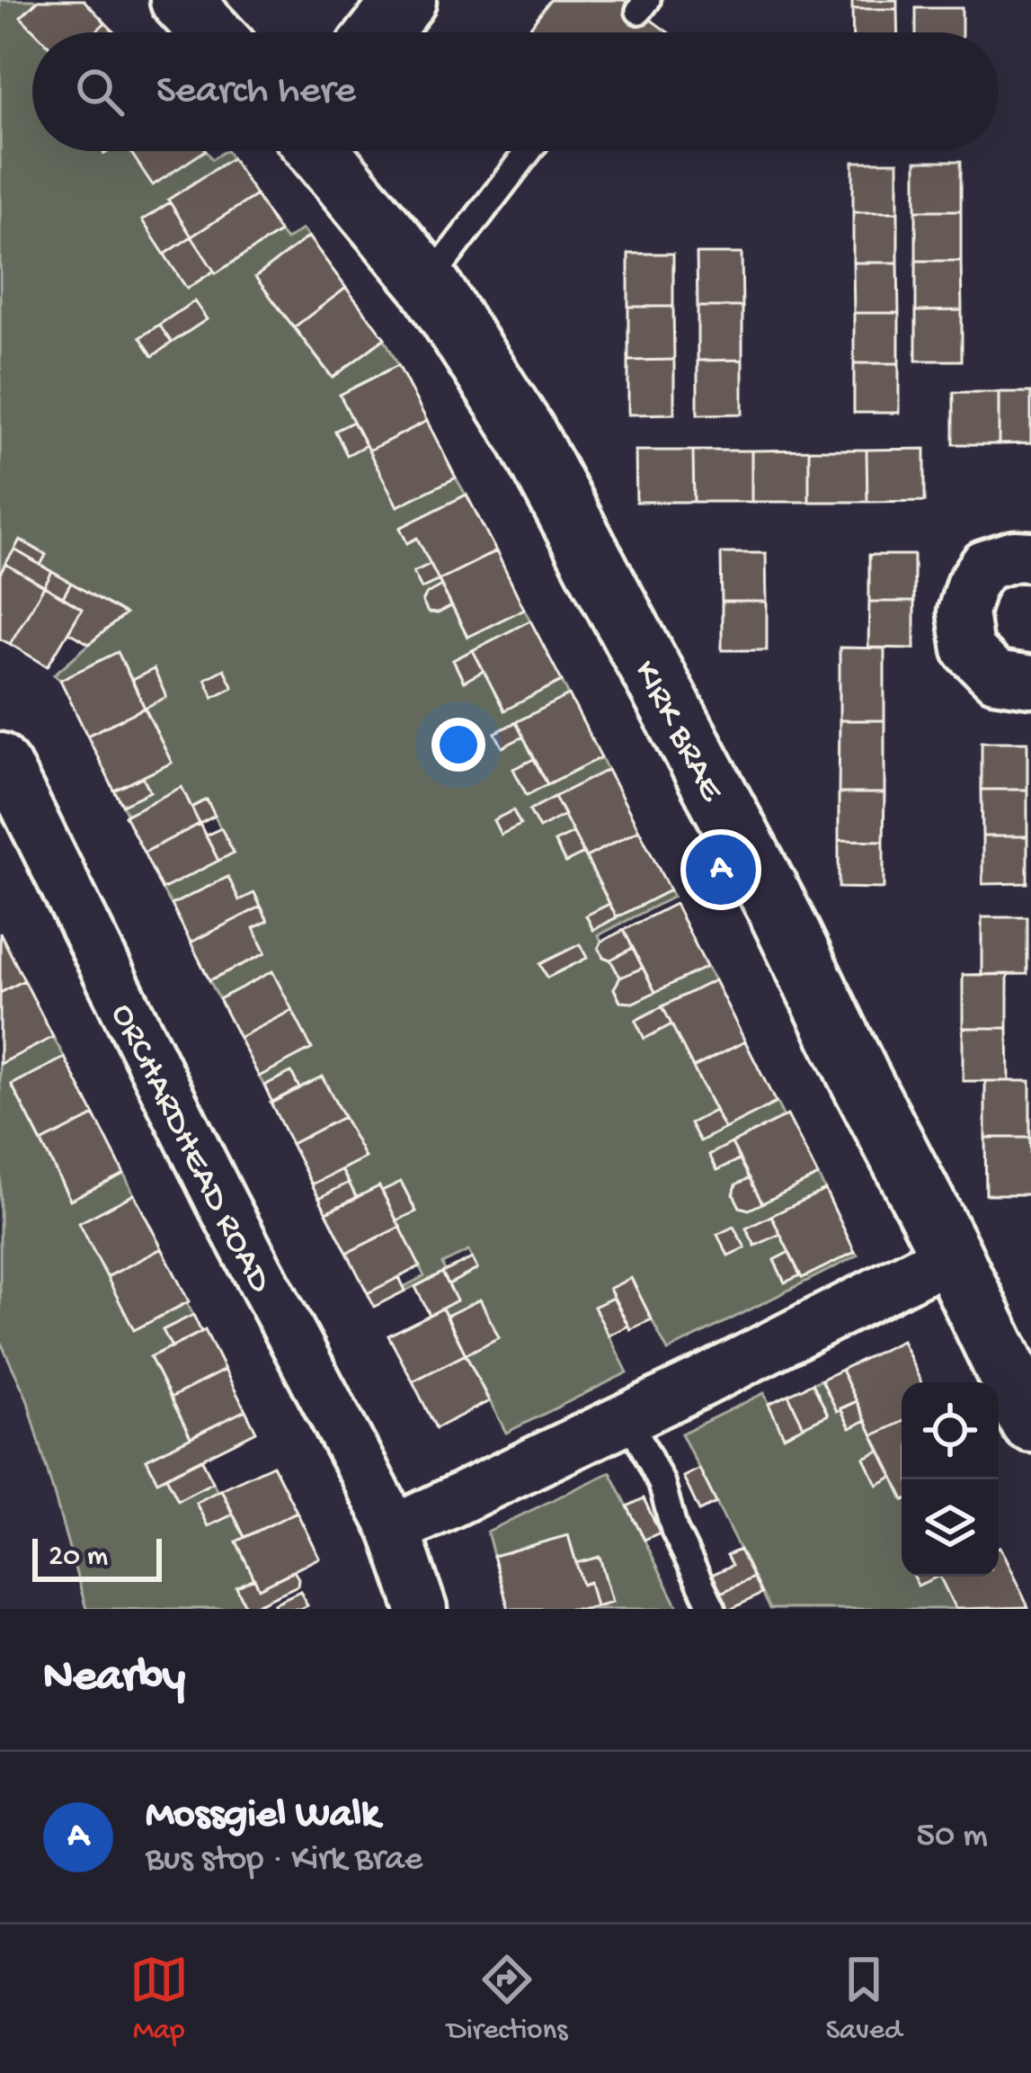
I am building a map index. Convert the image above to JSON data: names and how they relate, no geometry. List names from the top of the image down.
{
  "streets": {
    "street": ["KIRK BRAE", "ORCHARDHEAD ROAD"]
  },
  "scale_bar": "20 m",
  "page": {
    "search": "Search here",
    "pins": "A",
    "scale": "20 m",
    "heading": "Nearby",
    "list": [
      {
        "mark": "A",
        "name": "Mossgiel Walk",
        "note": "Bus stop · Kirk Brae",
        "value": "50 m"
      }
    ],
    "nav": ["Map", "Directions", "Saved"]
  }
}
